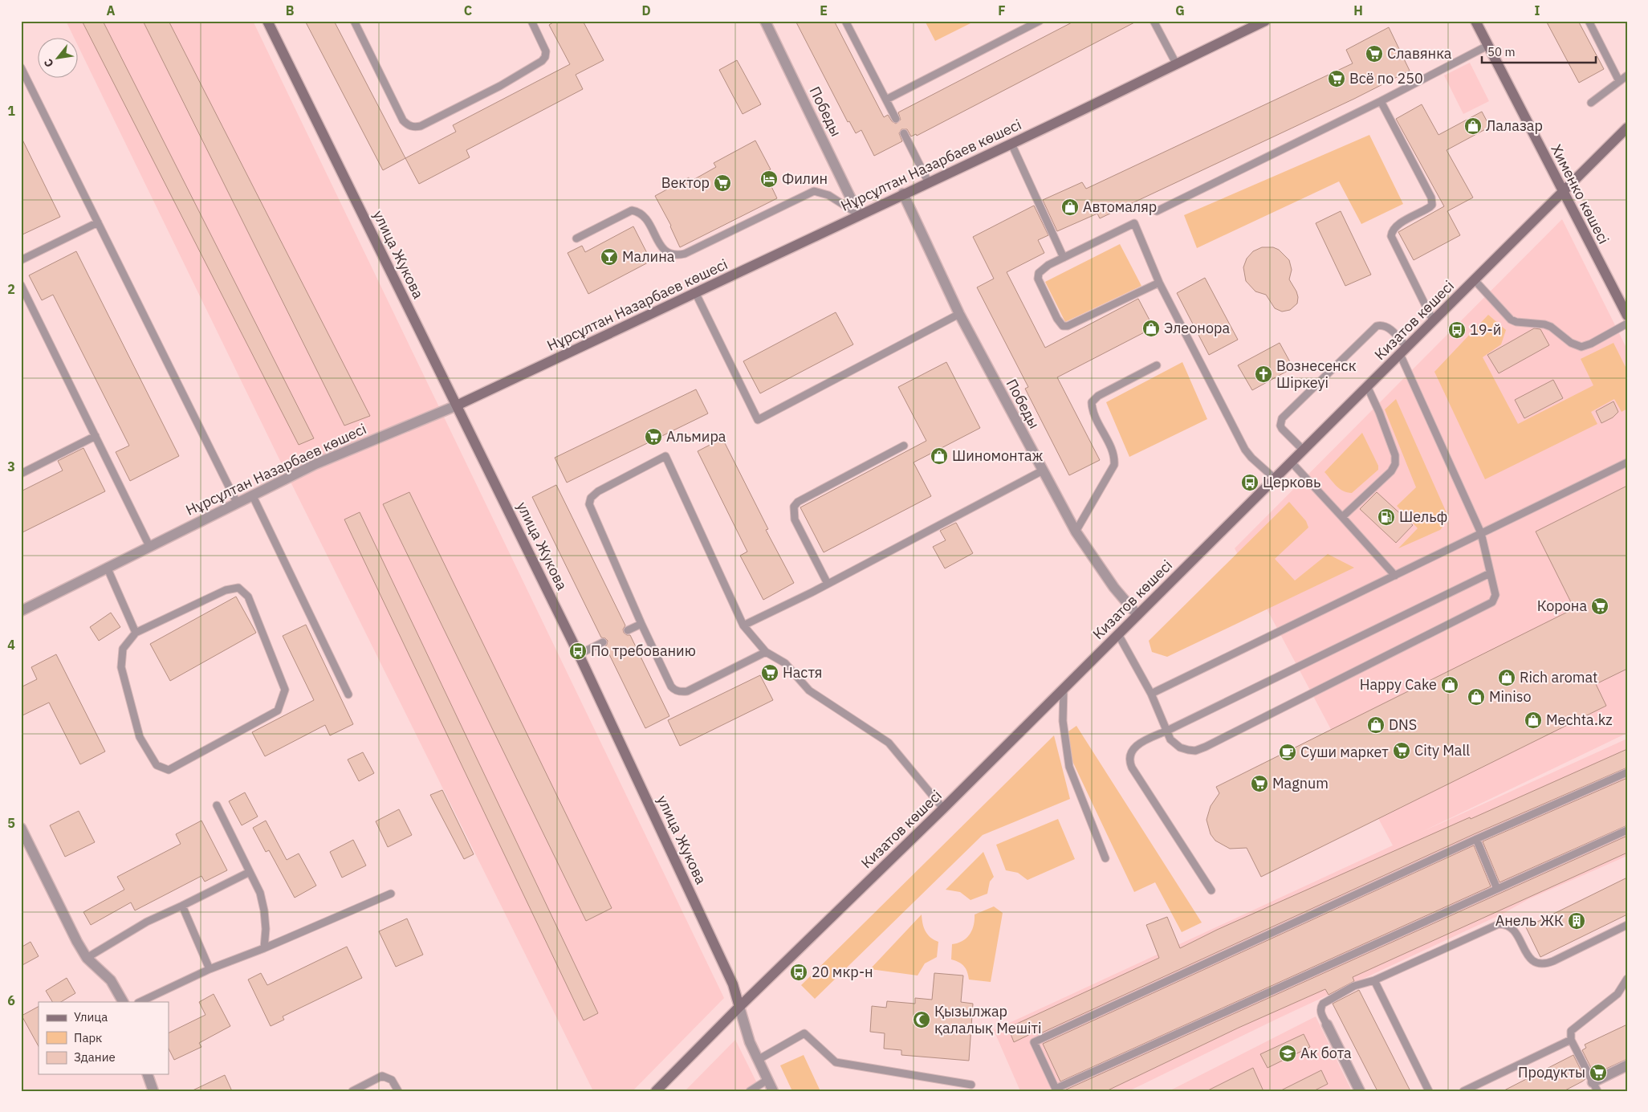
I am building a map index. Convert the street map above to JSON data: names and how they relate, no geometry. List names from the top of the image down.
{
  "streets": {
    "main road": [
      "Нұрсұлтан Назарбаев көшесі",
      "Хименко көшесі",
      "улица Жукова",
      "Кизатов көшесі"
    ],
    "street": ["Победы"]
  },
  "crossings": [
    ["Победы", "Нұрсұлтан Назарбаев көшесі"],
    ["Победы", "Кизатов көшесі"],
    ["Нұрсұлтан Назарбаев көшесі", "улица Жукова"],
    ["Хименко көшесі", "Кизатов көшесі"],
    ["улица Жукова", "Кизатов көшесі"]
  ],
  "places": {
    "supermarket": [
      "Славянка",
      "Всё по 250",
      "Вектор",
      "Альмира",
      "Корона",
      "Настя",
      "City Mall",
      "Magnum",
      "Продукты"
    ],
    "shop": [
      "Лалазар",
      "Автомаляр",
      "Элеонора",
      "Шиномонтаж",
      "Rich aromat",
      "Happy Cake",
      "Miniso",
      "Mechta.kz",
      "DNS"
    ],
    "hotel": ["Филин"],
    "bar": ["Малина"],
    "bus stop": [
      "19-й",
      "Церковь",
      "По требованию",
      "20 мкр-н"
    ],
    "church": ["Вознесенск Шіркеуі"],
    "fuel station": ["Шельф"],
    "cafe": ["Суши маркет"],
    "building": ["Анель ЖК"],
    "mosque": ["Қызылжар қалалық Мешіті"],
    "school or university": ["Ак бота"]
  },
  "legend": ["Улица", "Парк", "Здание"],
  "scale_bar": "50 m",
  "north": "bottom left",
  "grid": {
    "columns": [
      "A",
      "B",
      "C",
      "D",
      "E",
      "F",
      "G",
      "H",
      "I"
    ],
    "rows": [
      "1",
      "2",
      "3",
      "4",
      "5",
      "6"
    ]
  }
}
